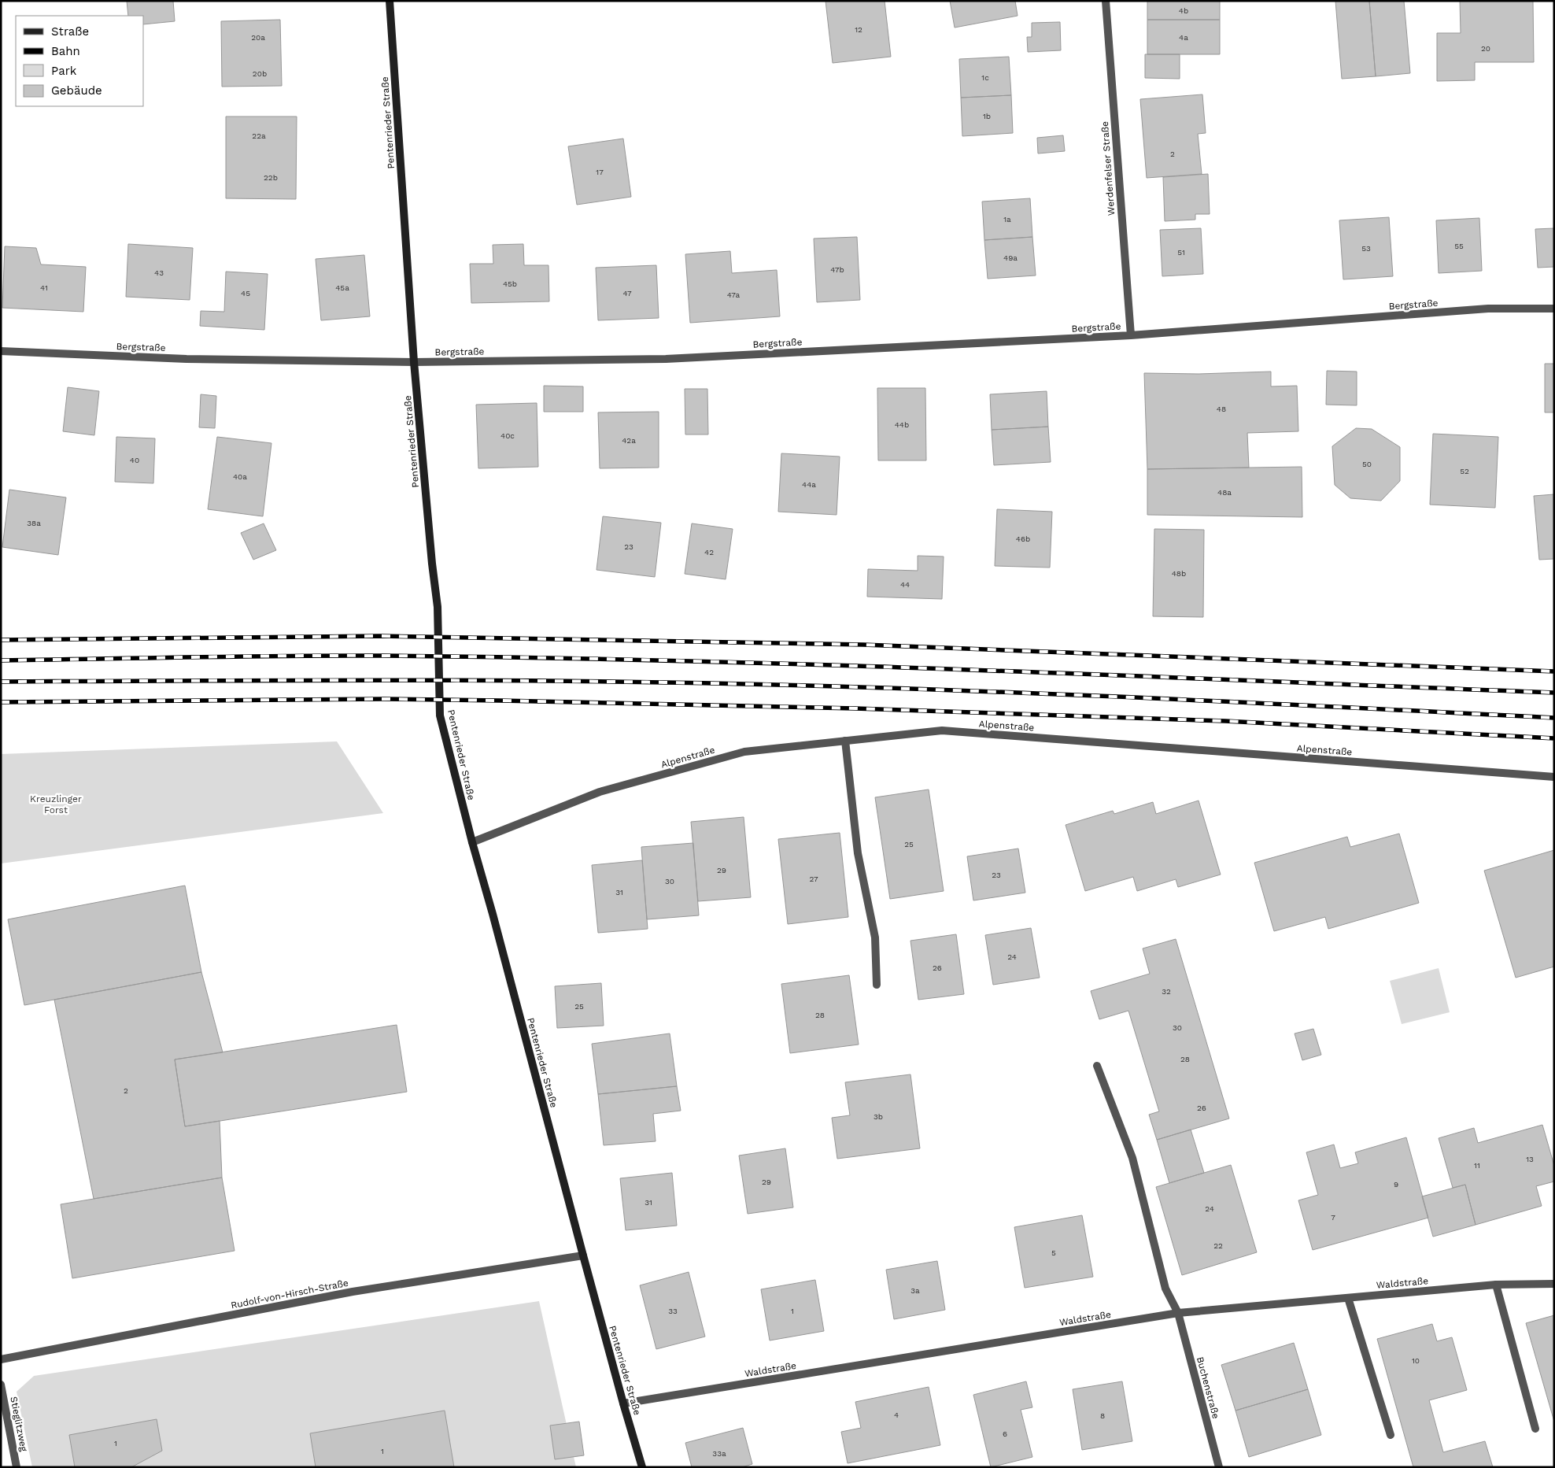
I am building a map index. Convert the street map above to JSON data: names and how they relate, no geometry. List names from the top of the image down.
{
  "streets": {
    "street": [
      "Pentenrieder Straße",
      "Werdenfelser Straße",
      "Bergstraße",
      "Alpenstraße",
      "Waldstraße",
      "Rudolf-von-Hirsch-Straße",
      "Buchenstraße",
      "Stieglitzweg"
    ]
  },
  "crossings": [
    ["Pentenrieder Straße", "Bergstraße"],
    ["Pentenrieder Straße", "Alpenstraße"],
    ["Pentenrieder Straße", "Waldstraße"],
    ["Pentenrieder Straße", "Rudolf-von-Hirsch-Straße"],
    ["Werdenfelser Straße", "Bergstraße"],
    ["Waldstraße", "Buchenstraße"]
  ],
  "parks": ["Kreuzlinger Forst"],
  "house_numbers": [
    "4b",
    "12",
    "20a",
    "4a",
    "20",
    "20b",
    "1c",
    "1b",
    "22a",
    "2",
    "17",
    "22b",
    "1a",
    "55",
    "53",
    "51",
    "49a",
    "47b",
    "43",
    "45b",
    "41",
    "45a",
    "45",
    "47",
    "47a",
    "48",
    "44b",
    "40c",
    "42a",
    "40",
    "50",
    "52",
    "40a",
    "44a",
    "48a",
    "38a",
    "46b",
    "23",
    "42",
    "48b",
    "44",
    "25",
    "29",
    "23",
    "27",
    "30",
    "31",
    "24",
    "26",
    "32",
    "25",
    "28",
    "30",
    "28",
    "2",
    "26",
    "3b",
    "13",
    "11",
    "29",
    "9",
    "31",
    "24",
    "7",
    "22",
    "5",
    "3a",
    "33",
    "1",
    "10",
    "4",
    "8",
    "6",
    "1",
    "1",
    "33a"
  ],
  "legend": [
    "Straße",
    "Bahn",
    "Park",
    "Gebäude"
  ]
}
